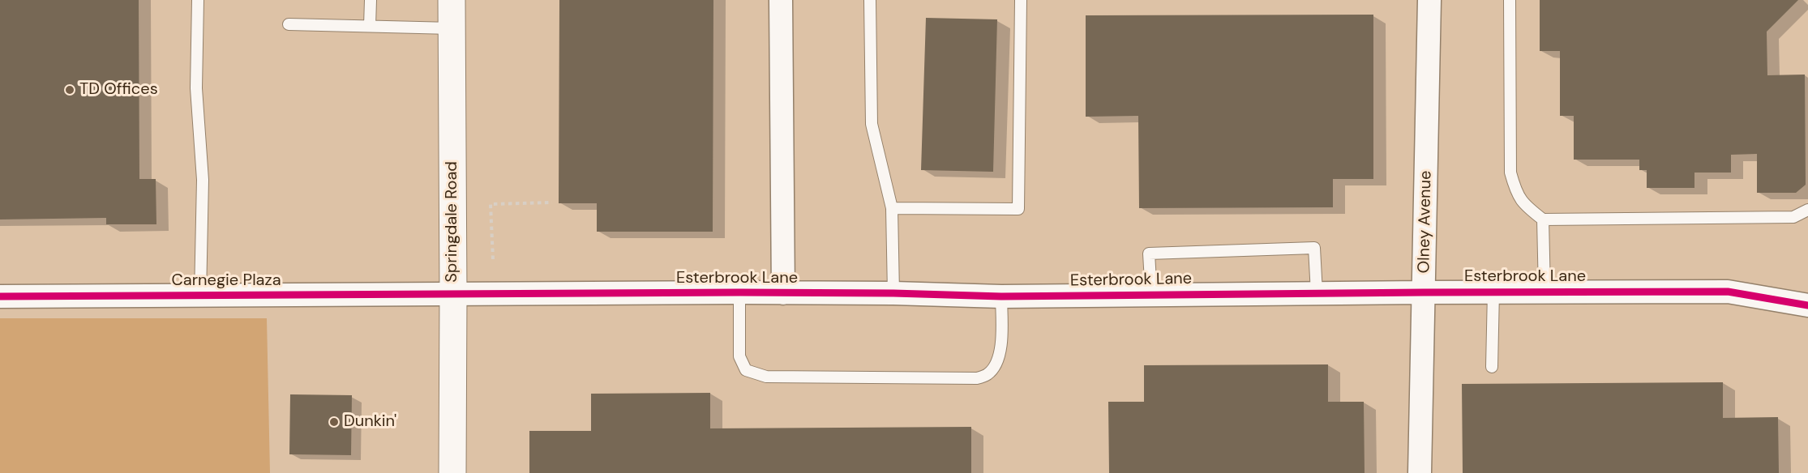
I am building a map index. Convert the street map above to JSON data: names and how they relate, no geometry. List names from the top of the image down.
{
  "streets": {
    "main road": ["Springdale Road"],
    "street": ["Olney Avenue", "Esterbrook Lane", "Carnegie Plaza"]
  },
  "crossings": [
    ["Springdale Road", "Esterbrook Lane"],
    ["Springdale Road", "Carnegie Plaza"],
    ["Olney Avenue", "Esterbrook Lane"],
    ["Esterbrook Lane", "Carnegie Plaza"]
  ],
  "places": ["TD Offices", "Dunkin'"]
}
